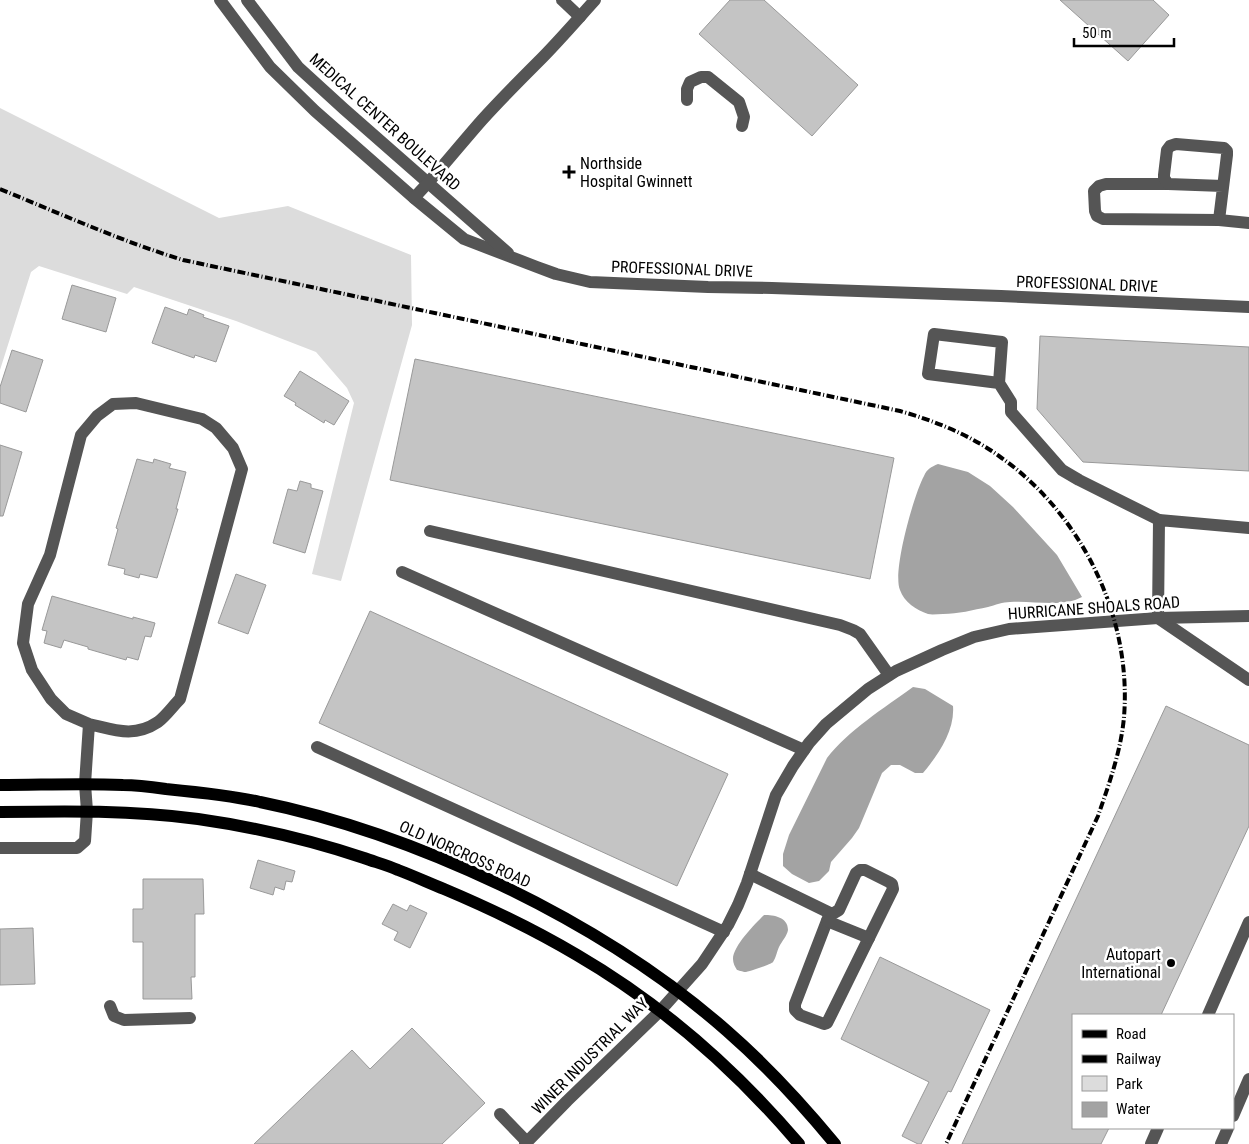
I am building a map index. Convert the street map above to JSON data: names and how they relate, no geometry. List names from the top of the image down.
{
  "streets": {
    "main road": ["OLD NORCROSS ROAD"],
    "street": [
      "MEDICAL CENTER BOULEVARD",
      "PROFESSIONAL DRIVE",
      "HURRICANE SHOALS ROAD",
      "WINER INDUSTRIAL WAY"
    ]
  },
  "crossings": [
    ["MEDICAL CENTER BOULEVARD", "PROFESSIONAL DRIVE"],
    ["HURRICANE SHOALS ROAD", "OLD NORCROSS ROAD"],
    ["HURRICANE SHOALS ROAD", "WINER INDUSTRIAL WAY"],
    ["OLD NORCROSS ROAD", "WINER INDUSTRIAL WAY"]
  ],
  "places": {
    "health": ["Northside Hospital Gwinnett"],
    "other": ["Autopart International"]
  },
  "legend": [
    "Road",
    "Railway",
    "Park",
    "Water"
  ],
  "scale_bar": "50 m"
}
